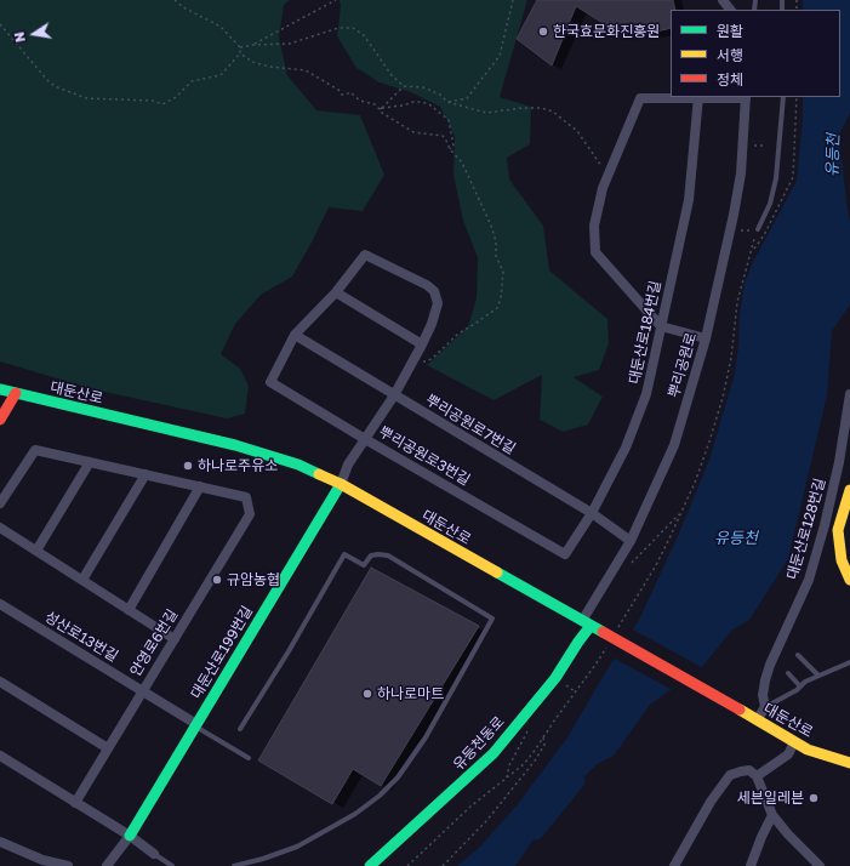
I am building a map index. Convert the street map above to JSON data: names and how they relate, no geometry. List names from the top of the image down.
{
  "streets": {
    "main road": ["대둔산로", "대둔산로199번길", "유등천동로"],
    "street": [
      "대둔산로184번길",
      "뿌리공원로",
      "뿌리공원로7번길",
      "뿌리공원로3번길",
      "대둔산로128번길",
      "성산로13번길",
      "안영로6번길"
    ]
  },
  "crossings": [
    ["대둔산로184번길", "뿌리공원로7번길"],
    ["대둔산로184번길", "뿌리공원로3번길"],
    ["뿌리공원로", "대둔산로"],
    ["뿌리공원로", "뿌리공원로7번길"],
    ["뿌리공원로", "유등천동로"],
    ["대둔산로", "대둔산로199번길"],
    ["대둔산로", "유등천동로"],
    ["뿌리공원로7번길", "뿌리공원로3번길"],
    ["성산로13번길", "안영로6번길"],
    ["성산로13번길", "대둔산로199번길"]
  ],
  "water": ["유등천"],
  "places": [
    "한국효문화진흥원",
    "하나로주유소",
    "규암농협",
    "하나로마트",
    "세븐일레븐"
  ],
  "legend": ["원활", "서행", "정체"],
  "north": "left"
}
